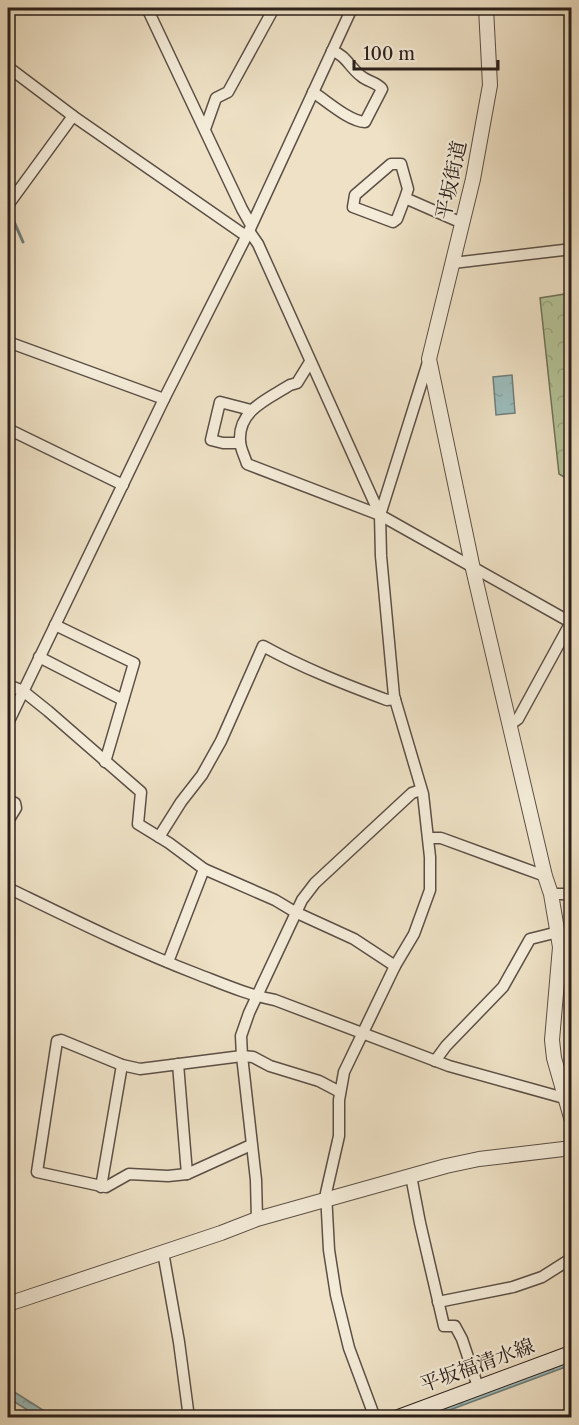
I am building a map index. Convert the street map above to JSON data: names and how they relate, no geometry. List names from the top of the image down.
{
  "streets": {
    "main road": ["平坂福清水線"],
    "street": ["平坂街道"]
  },
  "scale_bar": "100 m"
}
